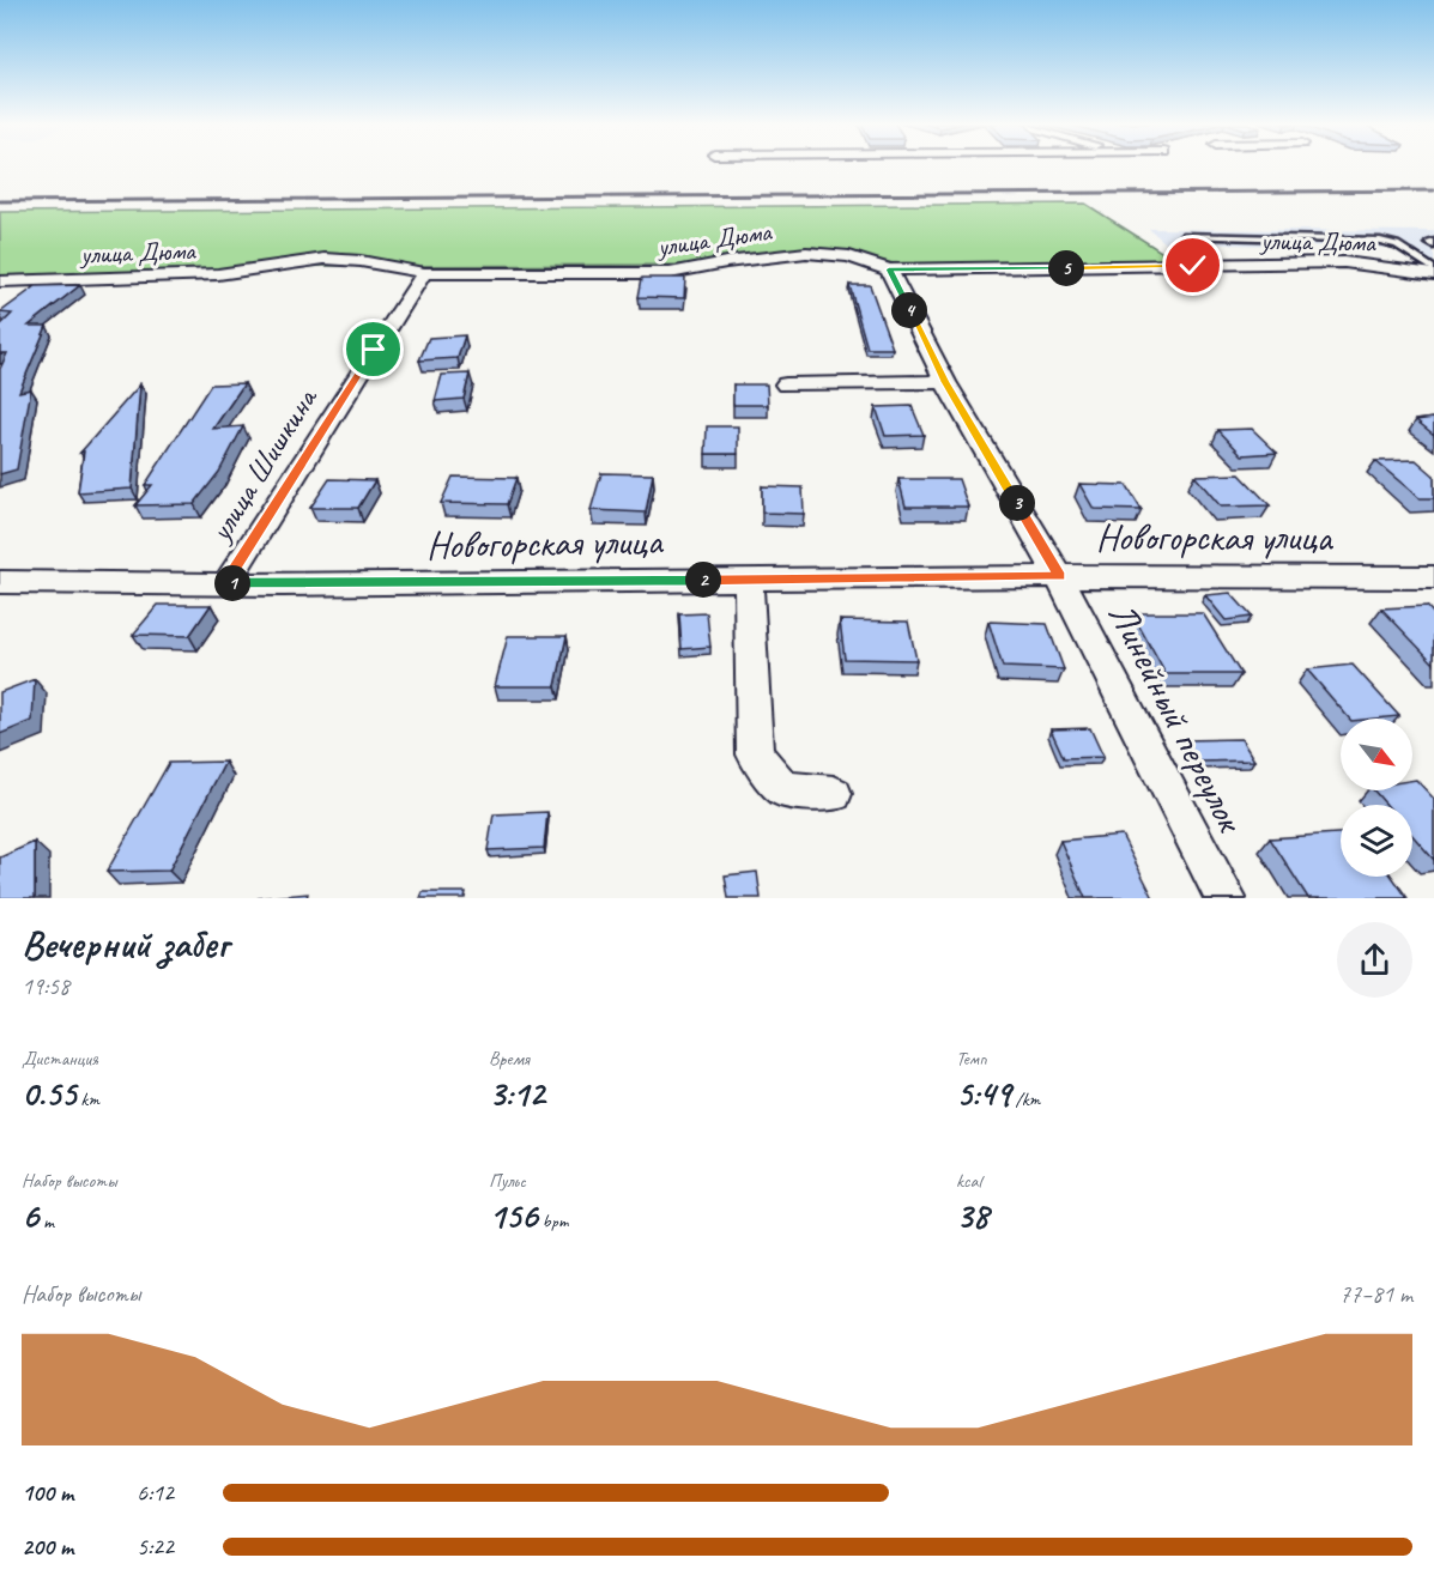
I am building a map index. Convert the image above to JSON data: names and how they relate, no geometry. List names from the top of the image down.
{
  "streets": {
    "street": [
      "улица Дюма",
      "улица Шишкина",
      "Новогорская улица",
      "Линейный переулок"
    ]
  },
  "crossings": [
    ["улица Дюма", "улица Шишкина"],
    ["улица Дюма", "Линейный переулок"],
    ["улица Шишкина", "Новогорская улица"],
    ["Новогорская улица", "Линейный переулок"]
  ],
  "north": "bottom right",
  "page": {
    "pins": [
      "5",
      "4",
      "3",
      "2",
      "1"
    ],
    "heading": ["Вечерний забег", "19:58"],
    "stats": [
      ["Дистанция", "0.55 km"],
      ["Время", "3:12"],
      ["Темп", "5:49 /km"],
      ["Набор высоты", "6 m"],
      ["Пульс", "156 bpm"],
      ["kcal", "38"]
    ],
    "chart": ["Набор высоты", "77–81 m"],
    "list": [
      {
        "name": "100 m",
        "note": "6:12"
      },
      {
        "name": "200 m",
        "note": "5:22"
      }
    ]
  }
}
